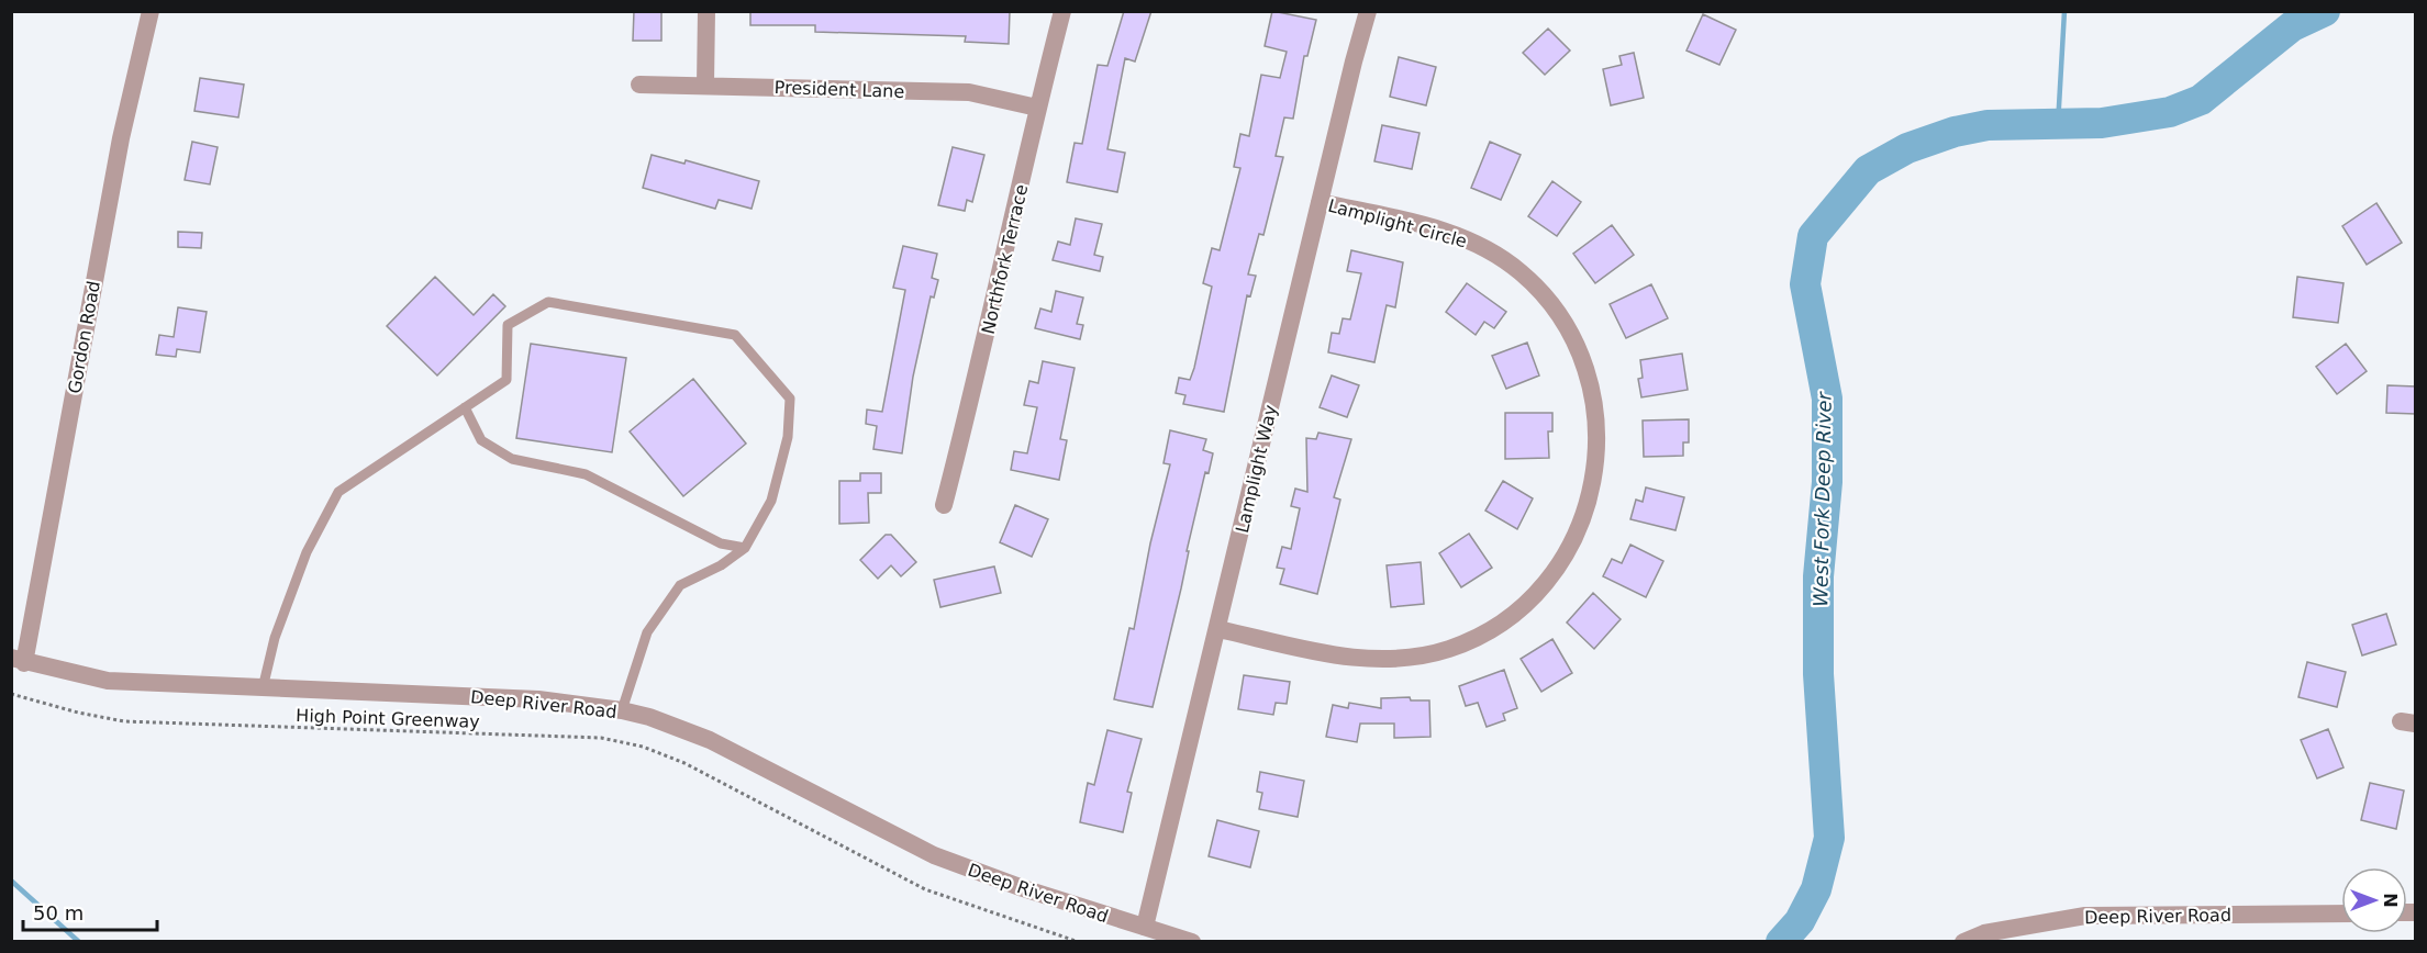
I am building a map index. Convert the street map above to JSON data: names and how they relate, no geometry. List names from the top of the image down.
{
  "streets": {
    "street": [
      "President Lane",
      "Lamplight Circle",
      "Northfork Terrace",
      "Gordon Road",
      "Lamplight Way",
      "Deep River Road"
    ],
    "path": ["High Point Greenway"]
  },
  "crossings": [
    ["President Lane", "Northfork Terrace"],
    ["Lamplight Circle", "Lamplight Way"],
    ["Gordon Road", "Deep River Road"],
    ["Lamplight Way", "Deep River Road"]
  ],
  "water": ["West Fork Deep River"],
  "scale_bar": "50 m",
  "north": "right"
}
